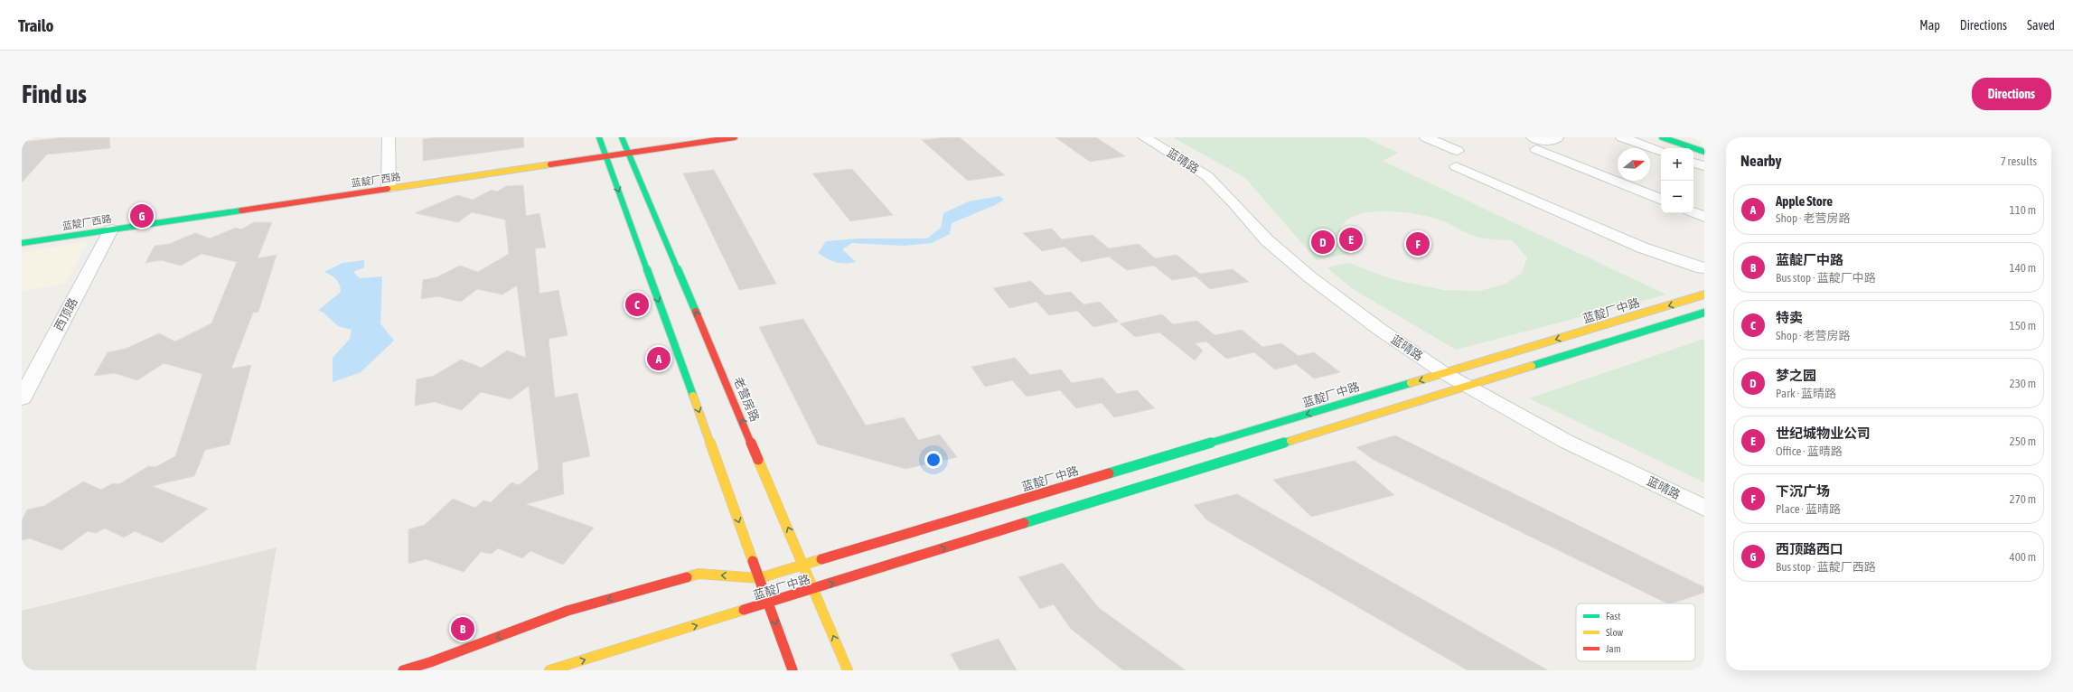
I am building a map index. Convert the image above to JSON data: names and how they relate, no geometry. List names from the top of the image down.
{
  "streets": {
    "street": [
      "蓝晴路",
      "蓝靛厂西路",
      "蓝靛厂中路",
      "西顶路",
      "老营房路"
    ]
  },
  "crossings": [
    ["蓝晴路", "蓝靛厂中路"],
    ["蓝靛厂西路", "西顶路"],
    ["蓝靛厂西路", "老营房路"],
    ["蓝靛厂中路", "老营房路"]
  ],
  "legend": ["Fast", "Slow", "Jam"],
  "north": "right",
  "page": {
    "header": "Trailo",
    "nav": ["Map", "Directions", "Saved"],
    "buttons": "Directions",
    "title": "Find us",
    "heading": ["Nearby", "7 results"],
    "map_buttons": ["+", "−"],
    "list": [
      {
        "mark": "A",
        "name": "Apple Store",
        "note": "Shop · 老营房路",
        "value": "110 m"
      },
      {
        "mark": "B",
        "name": "蓝靛厂中路",
        "note": "Bus stop · 蓝靛厂中路",
        "value": "140 m"
      },
      {
        "mark": "C",
        "name": "特卖",
        "note": "Shop · 老营房路",
        "value": "150 m"
      },
      {
        "mark": "D",
        "name": "梦之园",
        "note": "Park · 蓝晴路",
        "value": "230 m"
      },
      {
        "mark": "E",
        "name": "世纪城物业公司",
        "note": "Office · 蓝晴路",
        "value": "250 m"
      },
      {
        "mark": "F",
        "name": "下沉广场",
        "note": "Place · 蓝晴路",
        "value": "270 m"
      },
      {
        "mark": "G",
        "name": "西顶路西口",
        "note": "Bus stop · 蓝靛厂西路",
        "value": "400 m"
      }
    ],
    "pins": [
      "G",
      "E",
      "D",
      "F",
      "C",
      "A",
      "B"
    ]
  }
}
